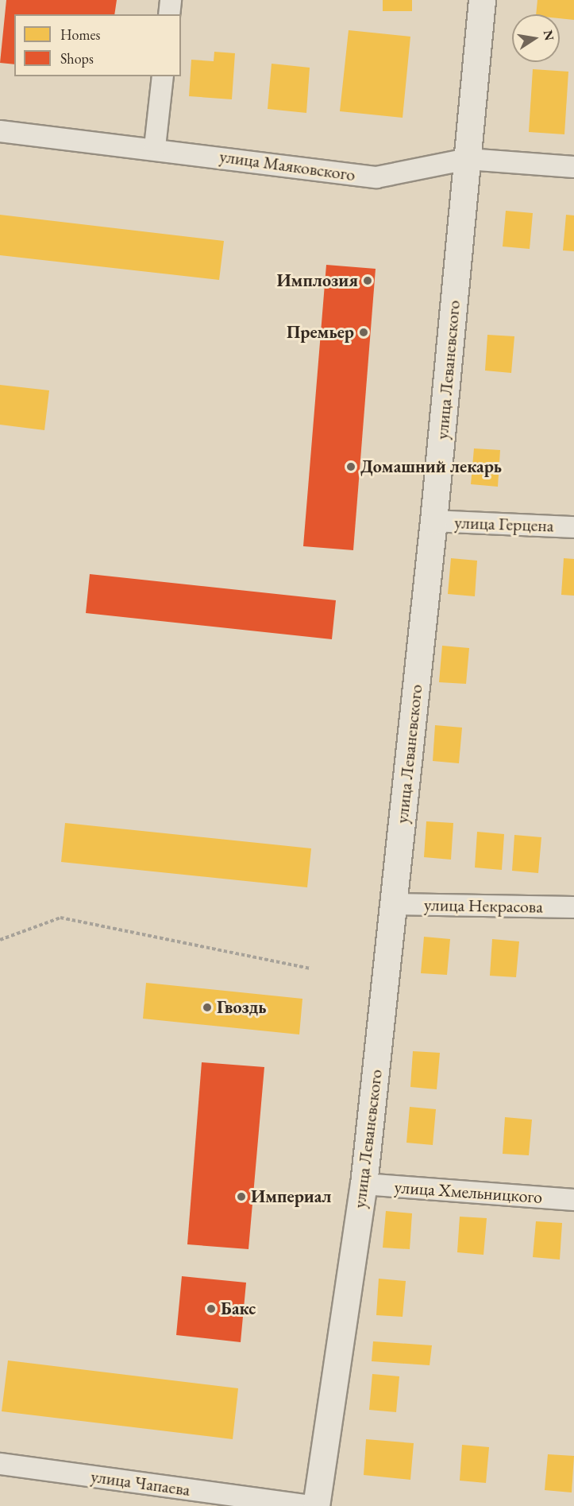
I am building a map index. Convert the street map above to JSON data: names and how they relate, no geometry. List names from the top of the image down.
{
  "streets": {
    "street": [
      "улица Маяковского",
      "улица Леваневского",
      "улица Герцена",
      "улица Некрасова",
      "улица Хмельницкого",
      "улица Чапаева"
    ]
  },
  "crossings": [
    ["улица Маяковского", "улица Леваневского"],
    ["улица Леваневского", "улица Герцена"],
    ["улица Леваневского", "улица Некрасова"],
    ["улица Леваневского", "улица Хмельницкого"]
  ],
  "places": [
    "Имплозия",
    "Премьер",
    "Домашний лекарь",
    "Гвоздь",
    "Империал",
    "Бакс"
  ],
  "legend": ["Homes", "Shops"],
  "north": "right"
}
